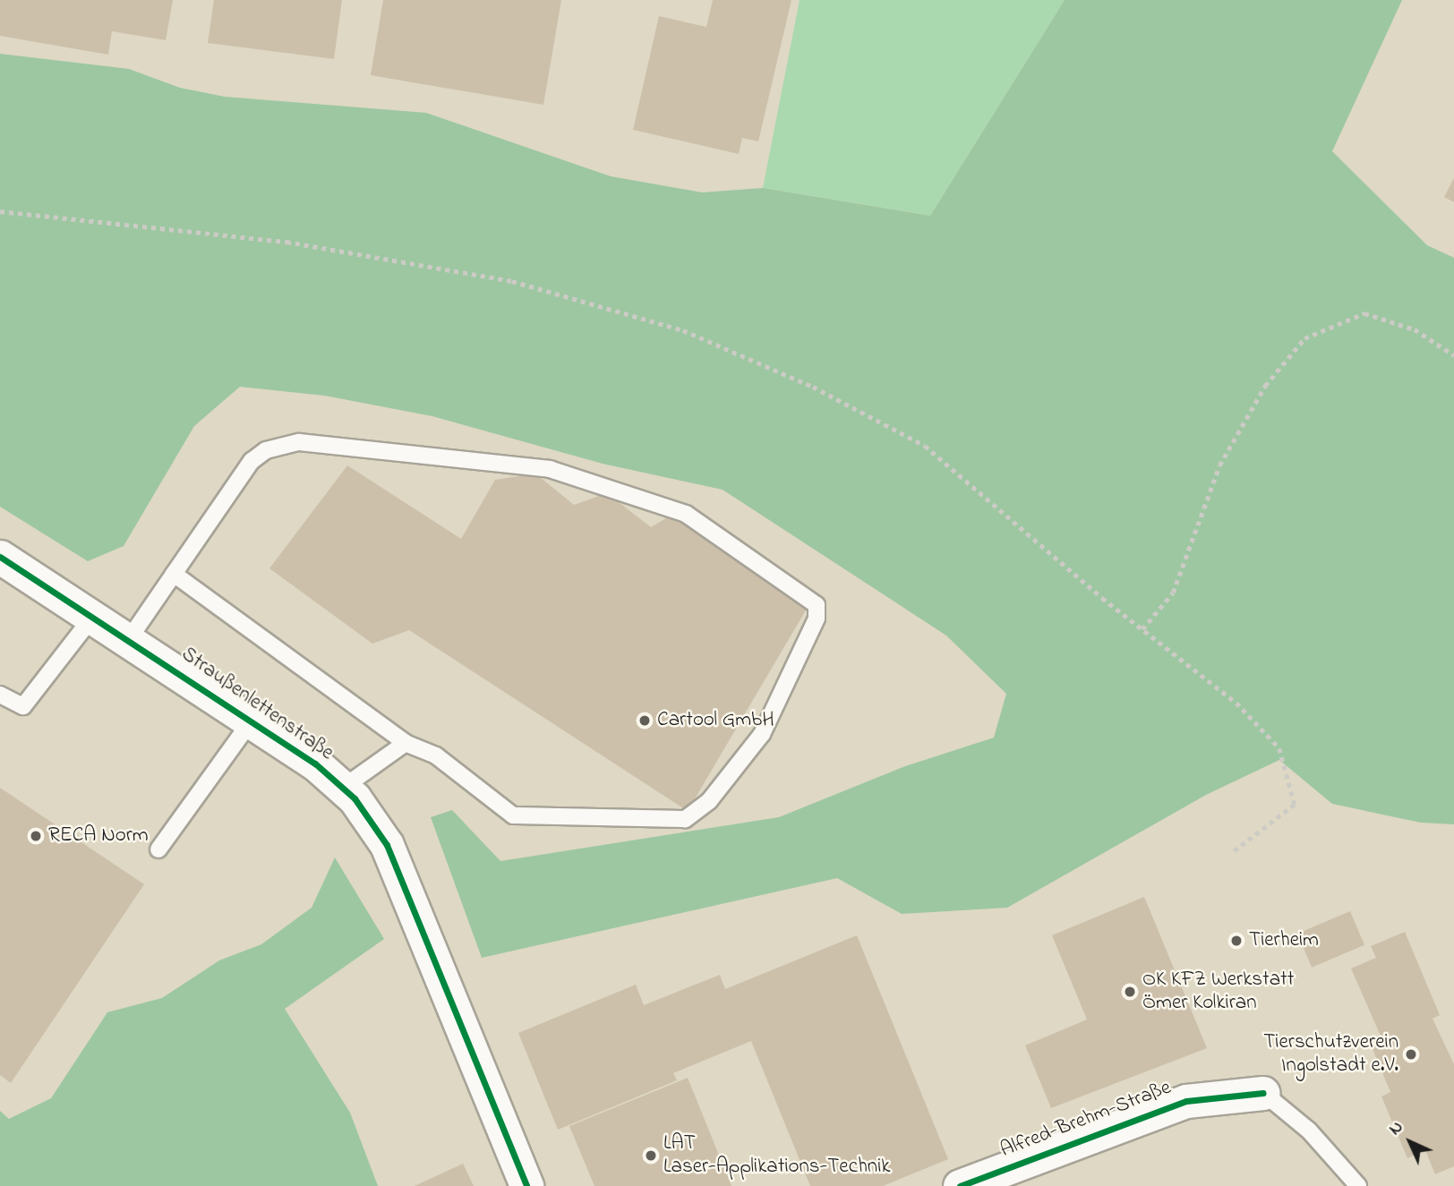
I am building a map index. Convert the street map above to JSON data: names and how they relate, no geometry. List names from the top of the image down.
{
  "streets": {
    "street": ["Straußenlettenstraße", "Alfred-Brehm-Straße"]
  },
  "places": [
    "Cartool GmbH",
    "RECA Norm",
    "Tierheim",
    "OK KFZ Werkstatt Ömer Kolkiran",
    "Tierschutzverein Ingolstadt e.V.",
    "LAT Laser-Applikations-Technik"
  ],
  "north": "top left"
}
